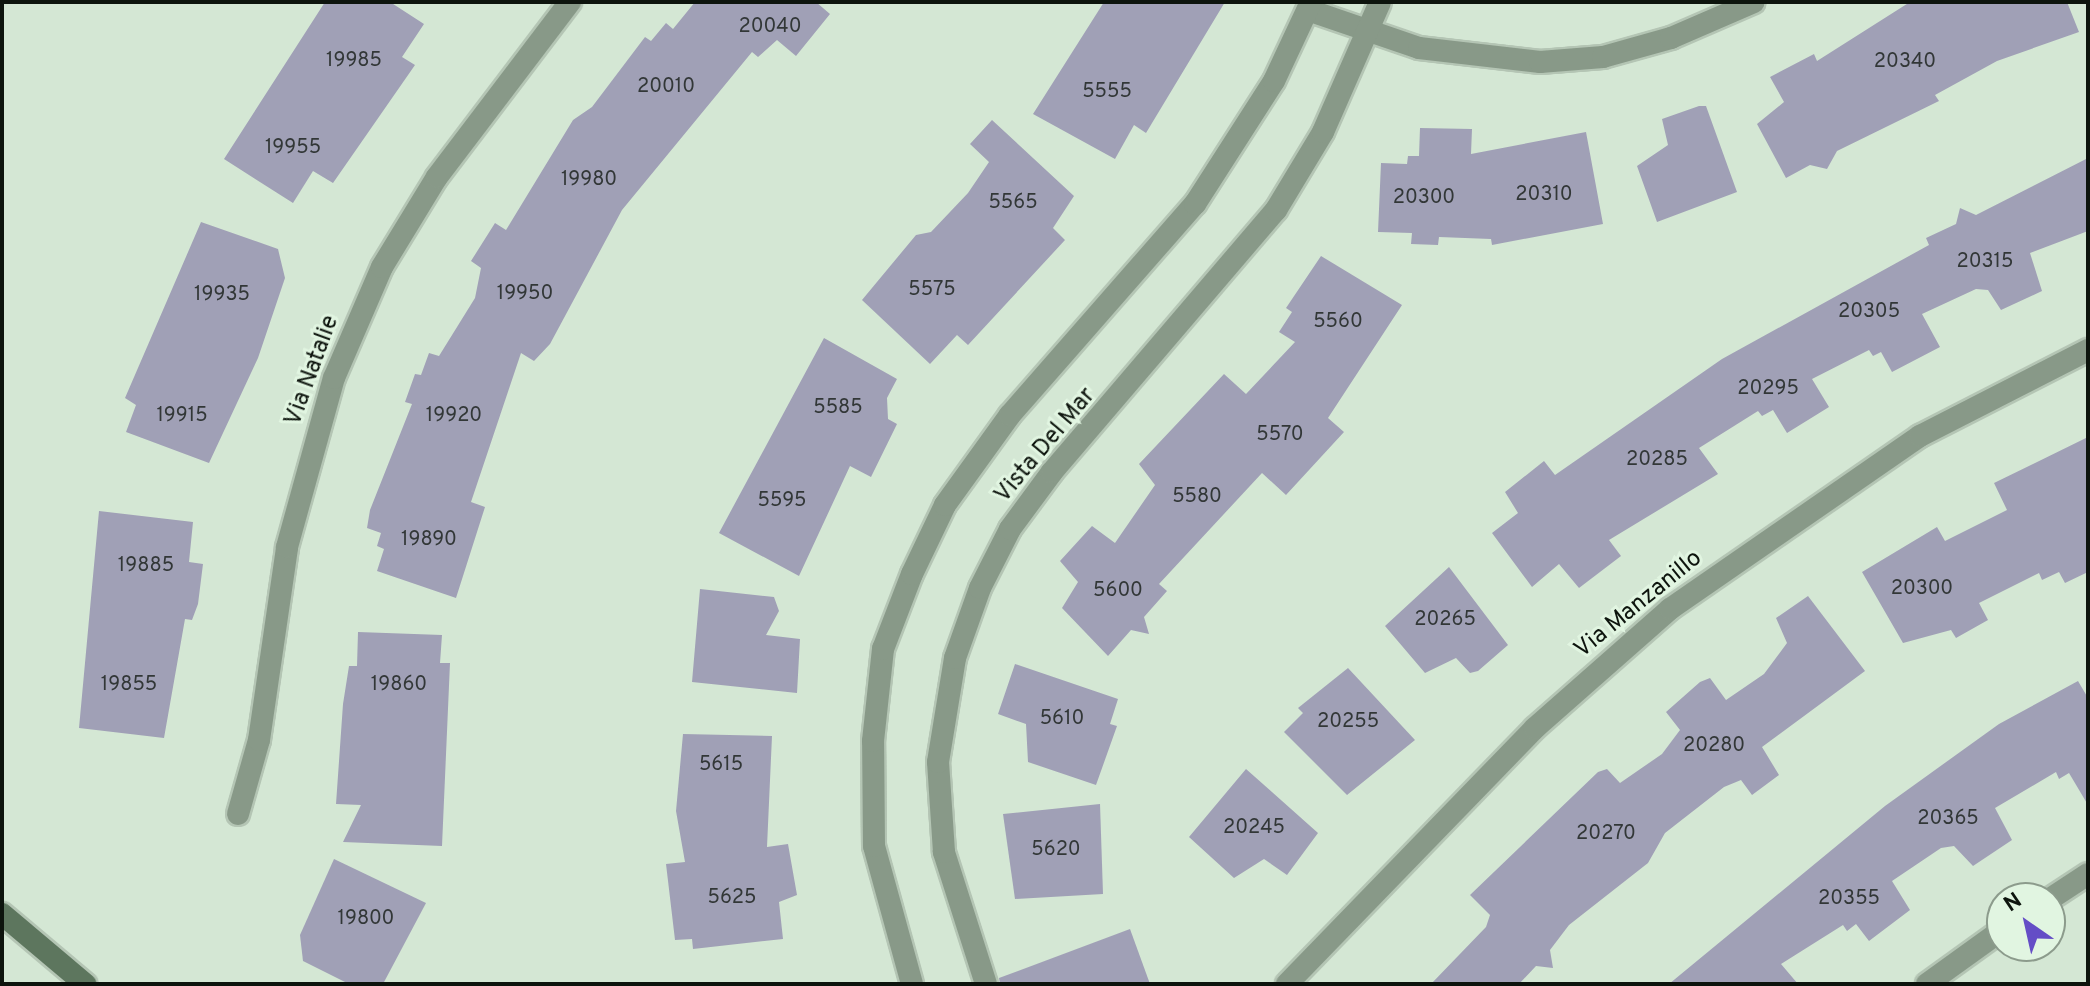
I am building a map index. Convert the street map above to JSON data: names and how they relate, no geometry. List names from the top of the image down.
{
  "streets": {
    "street": ["Via Natalie", "Vista Del Mar", "Via Manzanillo"]
  },
  "house_numbers": [
    "20040",
    "19985",
    "20340",
    "20010",
    "5555",
    "19955",
    "19980",
    "20310",
    "20300",
    "5565",
    "20315",
    "5575",
    "19950",
    "19935",
    "20305",
    "5560",
    "20295",
    "5585",
    "19915",
    "19920",
    "5570",
    "20285",
    "5580",
    "5595",
    "19890",
    "19885",
    "20300",
    "5600",
    "20265",
    "19855",
    "19860",
    "5610",
    "20255",
    "20280",
    "5615",
    "20365",
    "20245",
    "20270",
    "5620",
    "5625",
    "20355",
    "19800"
  ],
  "north": "top left"
}
